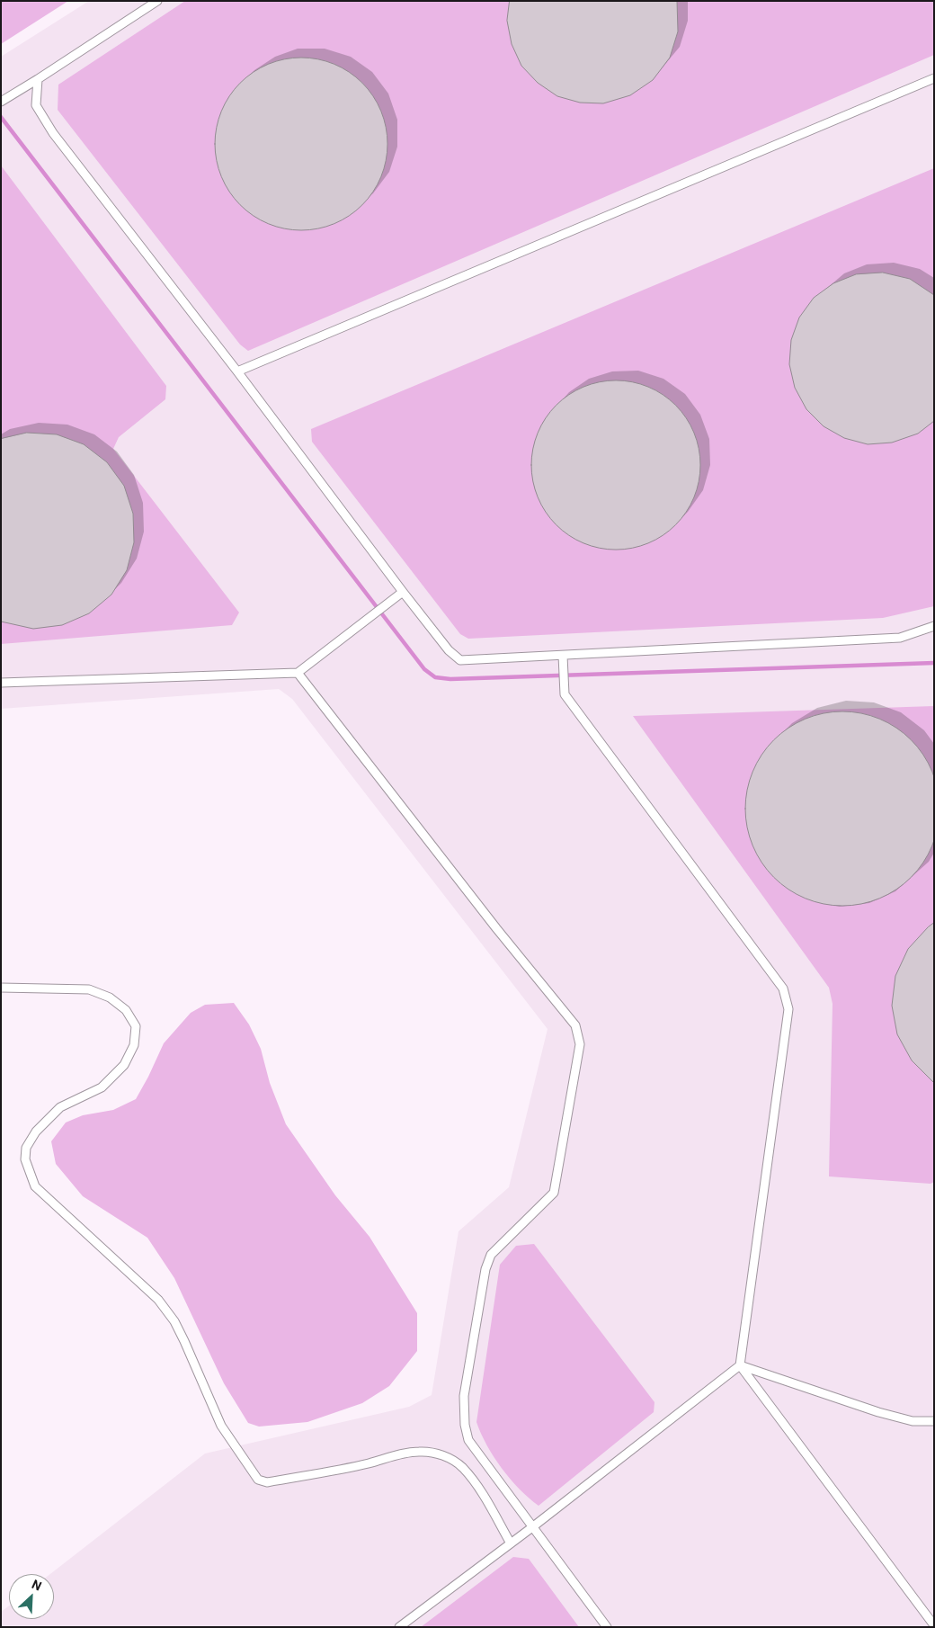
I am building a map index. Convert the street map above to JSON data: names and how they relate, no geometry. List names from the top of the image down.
{
  "north": "top right"
}
